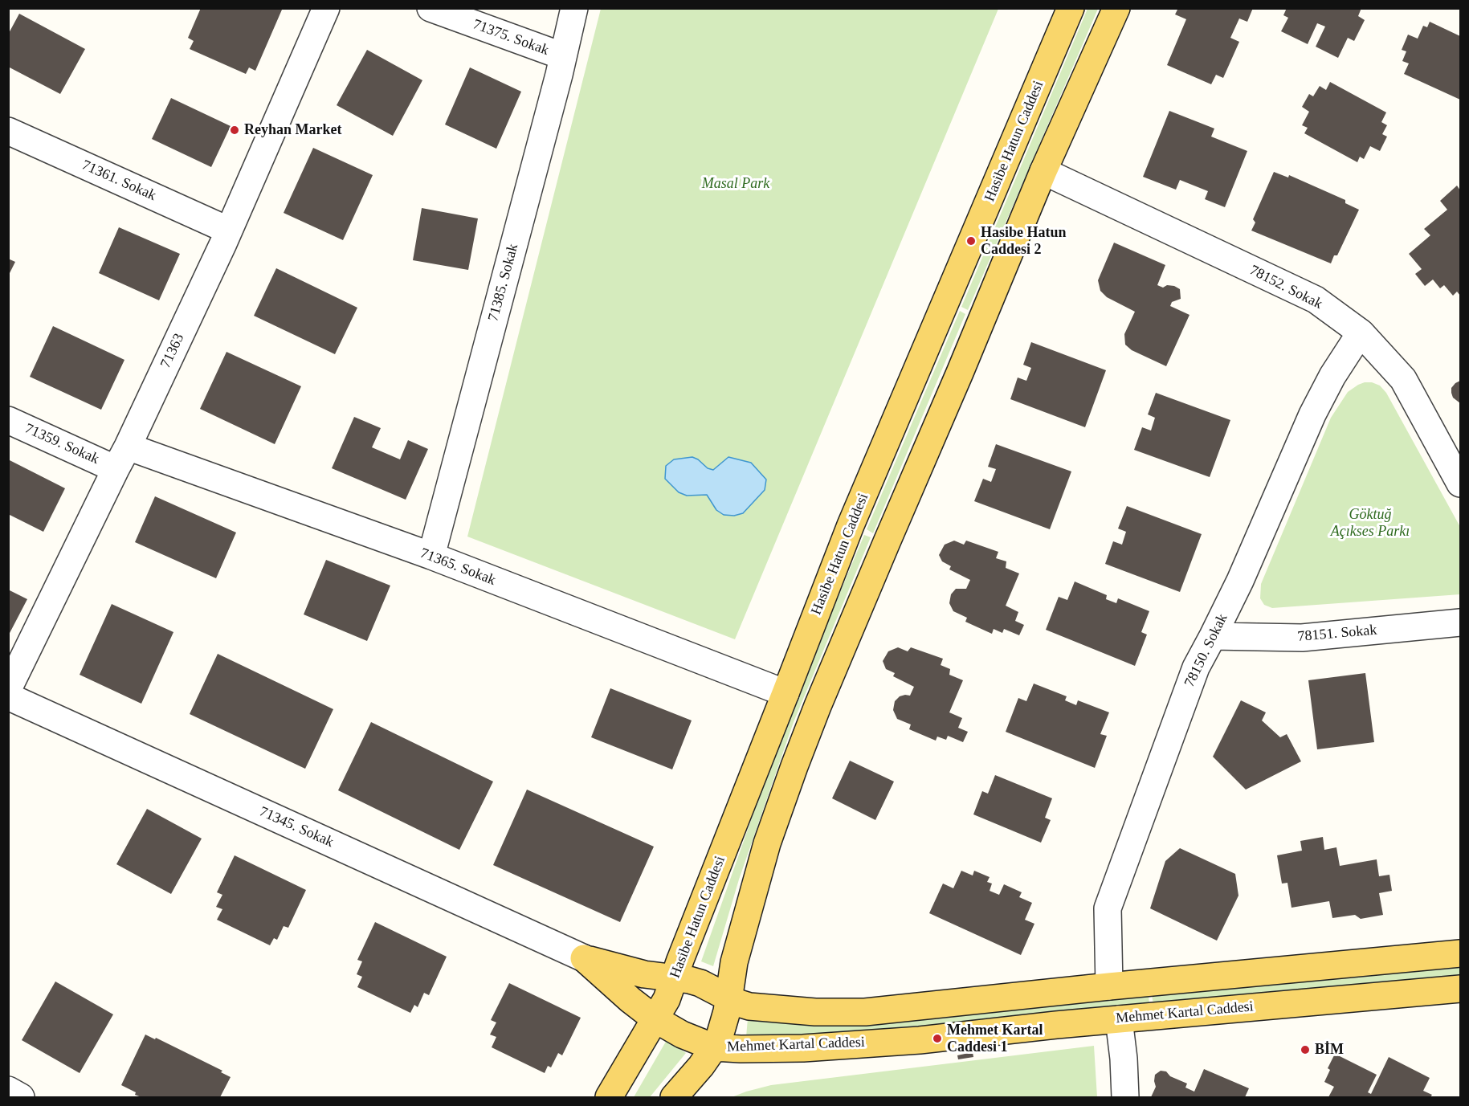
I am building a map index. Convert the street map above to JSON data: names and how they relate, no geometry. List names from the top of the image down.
{
  "streets": {
    "main road": ["Hasibe Hatun Caddesi", "Mehmet Kartal Caddesi"],
    "street": [
      "71375. Sokak",
      "71361. Sokak",
      "71385. Sokak",
      "78152. Sokak",
      "71363",
      "71359. Sokak",
      "71365. Sokak",
      "78151. Sokak",
      "78150. Sokak",
      "71345. Sokak"
    ]
  },
  "crossings": [
    ["71375. Sokak", "71385. Sokak"],
    ["Hasibe Hatun Caddesi", "71365. Sokak"],
    ["Hasibe Hatun Caddesi", "Mehmet Kartal Caddesi"],
    ["71361. Sokak", "71363"],
    ["71385. Sokak", "71365. Sokak"],
    ["78152. Sokak", "78150. Sokak"],
    ["71363", "71359. Sokak"],
    ["71363", "71365. Sokak"],
    ["71359. Sokak", "71365. Sokak"],
    ["78151. Sokak", "78150. Sokak"],
    ["71345. Sokak", "Mehmet Kartal Caddesi"]
  ],
  "parks": ["Masal Park", "Göktuğ Açıkses Parkı"],
  "places": [
    "Reyhan Market",
    "Hasibe Hatun Caddesi 2",
    "Mehmet Kartal Caddesi 1",
    "BİM"
  ]
}
